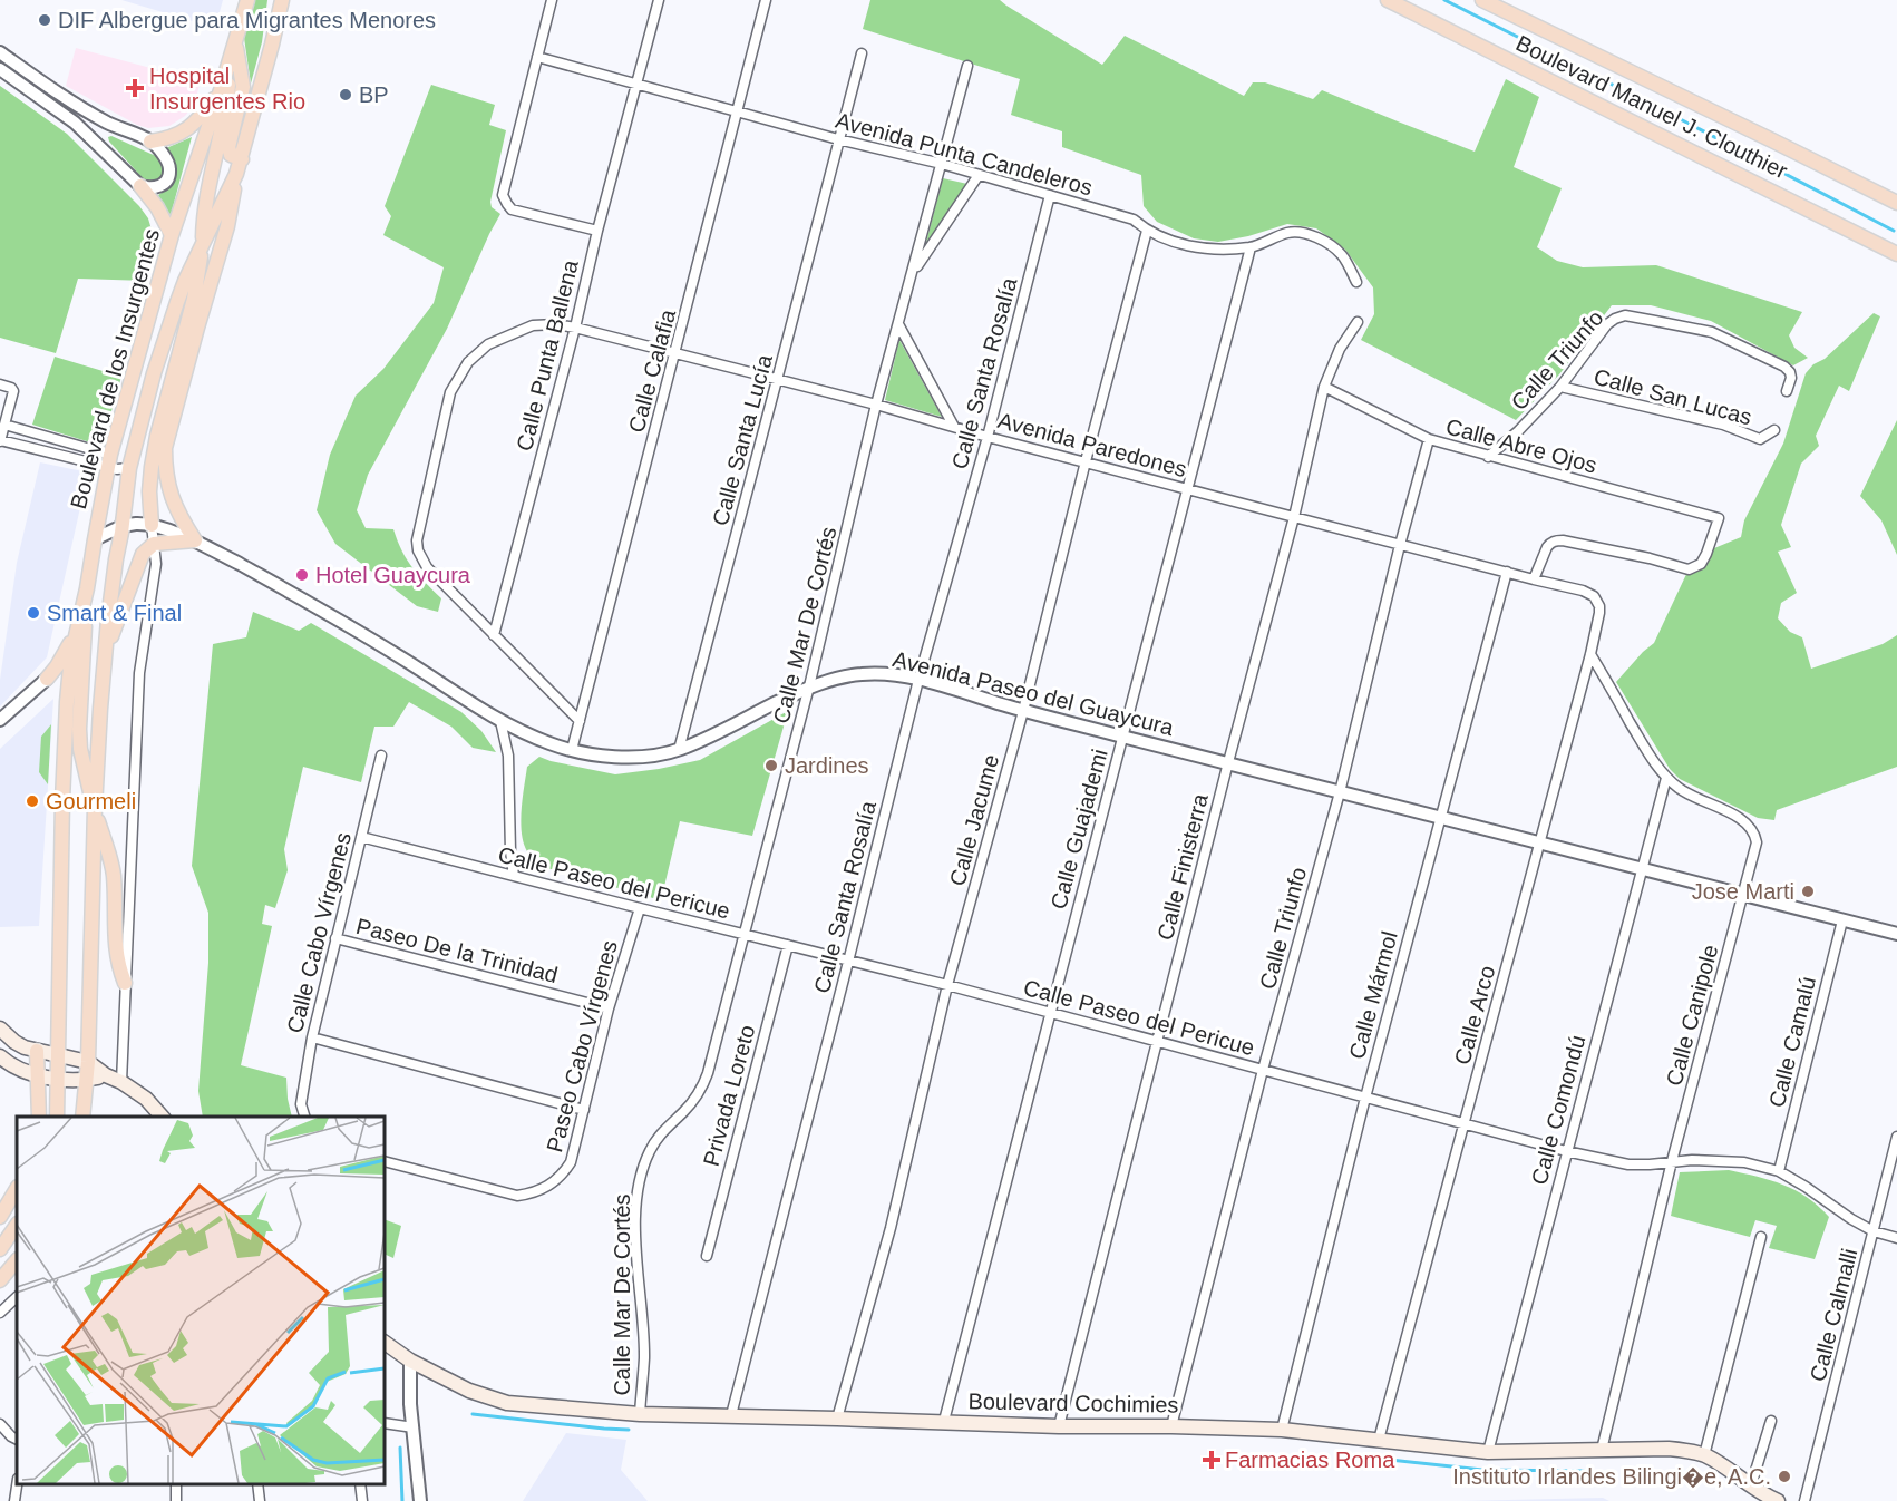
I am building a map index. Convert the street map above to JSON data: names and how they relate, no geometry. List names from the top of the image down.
{
  "streets": {
    "main road": ["Boulevard Manuel J. Clouthier", "Boulevard de los Insurgentes", "Boulevard Cochimies"],
    "street": [
      "Avenida Punta Candeleros",
      "Calle Punta Ballena",
      "Calle Triunfo",
      "Calle Calafia",
      "Calle Santa Rosalía",
      "Calle San Lucas",
      "Calle Santa Lucía",
      "Avenida Paredones",
      "Calle Abre Ojos",
      "Calle Mar De Cortés",
      "Avenida Paseo del Guaycura",
      "Calle Jacume",
      "Calle Guajademi",
      "Calle Finisterra",
      "Calle Paseo del Pericue",
      "Calle Cabo Vírgenes",
      "Paseo De la Trinidad",
      "Calle Mármol",
      "Calle Arco",
      "Calle Canipole",
      "Calle Camalú",
      "Paseo Cabo Vírgenes",
      "Privada Loreto",
      "Calle Comondú",
      "Calle Calmalli"
    ]
  },
  "crossings": [
    ["Avenida Punta Candeleros", "Calle Punta Ballena"],
    ["Avenida Punta Candeleros", "Calle Calafia"],
    ["Avenida Punta Candeleros", "Calle Santa Rosalía"],
    ["Avenida Punta Candeleros", "Calle Santa Lucía"],
    ["Avenida Punta Candeleros", "Calle Mar De Cortés"],
    ["Avenida Punta Candeleros", "Calle Jacume"],
    ["Avenida Punta Candeleros", "Calle Guajademi"],
    ["Calle Punta Ballena", "Avenida Paredones"],
    ["Calle Triunfo", "Calle San Lucas"],
    ["Calle Triunfo", "Avenida Paredones"],
    ["Calle Triunfo", "Calle Abre Ojos"],
    ["Calle Triunfo", "Avenida Paseo del Guaycura"],
    ["Calle Triunfo", "Calle Paseo del Pericue"],
    ["Calle Triunfo", "Boulevard Cochimies"],
    ["Boulevard de los Insurgentes", "Avenida Paseo del Guaycura"],
    ["Calle Calafia", "Avenida Paredones"],
    ["Calle Calafia", "Avenida Paseo del Guaycura"],
    ["Calle Santa Rosalía", "Avenida Paredones"],
    ["Calle Santa Rosalía", "Avenida Paseo del Guaycura"],
    ["Calle Santa Rosalía", "Calle Paseo del Pericue"],
    ["Calle Santa Rosalía", "Boulevard Cochimies"],
    ["Calle Santa Lucía", "Avenida Paredones"],
    ["Calle Santa Lucía", "Avenida Paseo del Guaycura"],
    ["Avenida Paredones", "Calle Abre Ojos"],
    ["Avenida Paredones", "Calle Mar De Cortés"],
    ["Avenida Paredones", "Calle Jacume"],
    ["Avenida Paredones", "Calle Guajademi"],
    ["Avenida Paredones", "Calle Finisterra"],
    ["Avenida Paredones", "Calle Mármol"],
    ["Avenida Paredones", "Calle Arco"],
    ["Calle Abre Ojos", "Calle Finisterra"],
    ["Calle Mar De Cortés", "Avenida Paseo del Guaycura"],
    ["Calle Mar De Cortés", "Calle Paseo del Pericue"],
    ["Calle Mar De Cortés", "Boulevard Cochimies"],
    ["Avenida Paseo del Guaycura", "Calle Jacume"],
    ["Avenida Paseo del Guaycura", "Calle Guajademi"],
    ["Avenida Paseo del Guaycura", "Calle Finisterra"],
    ["Avenida Paseo del Guaycura", "Calle Mármol"],
    ["Avenida Paseo del Guaycura", "Calle Arco"],
    ["Avenida Paseo del Guaycura", "Calle Canipole"],
    ["Avenida Paseo del Guaycura", "Calle Camalú"],
    ["Avenida Paseo del Guaycura", "Calle Comondú"],
    ["Calle Jacume", "Calle Paseo del Pericue"],
    ["Calle Jacume", "Boulevard Cochimies"],
    ["Calle Guajademi", "Calle Paseo del Pericue"],
    ["Calle Guajademi", "Boulevard Cochimies"],
    ["Calle Finisterra", "Calle Paseo del Pericue"],
    ["Calle Finisterra", "Boulevard Cochimies"],
    ["Calle Paseo del Pericue", "Calle Cabo Vírgenes"],
    ["Calle Paseo del Pericue", "Calle Mármol"],
    ["Calle Paseo del Pericue", "Calle Arco"],
    ["Calle Paseo del Pericue", "Calle Canipole"],
    ["Calle Paseo del Pericue", "Calle Camalú"],
    ["Calle Paseo del Pericue", "Paseo Cabo Vírgenes"],
    ["Calle Paseo del Pericue", "Privada Loreto"],
    ["Calle Paseo del Pericue", "Calle Comondú"],
    ["Calle Paseo del Pericue", "Calle Calmalli"],
    ["Calle Cabo Vírgenes", "Paseo De la Trinidad"],
    ["Paseo De la Trinidad", "Paseo Cabo Vírgenes"],
    ["Calle Mármol", "Boulevard Cochimies"],
    ["Calle Arco", "Calle Canipole"],
    ["Calle Arco", "Boulevard Cochimies"],
    ["Calle Canipole", "Calle Comondú"],
    ["Calle Canipole", "Boulevard Cochimies"],
    ["Calle Comondú", "Boulevard Cochimies"]
  ],
  "places": {
    "other": [
      "DIF Albergue para Migrantes Menores",
      "BP",
      "Hotel Guaycura",
      "Smart & Final",
      "Jardines",
      "Gourmeli",
      "Jose Marti",
      "Instituto Irlandes Bilingi�e, A.C."
    ],
    "health": ["Hospital Insurgentes Rio", "Farmacias Roma"]
  }
}
